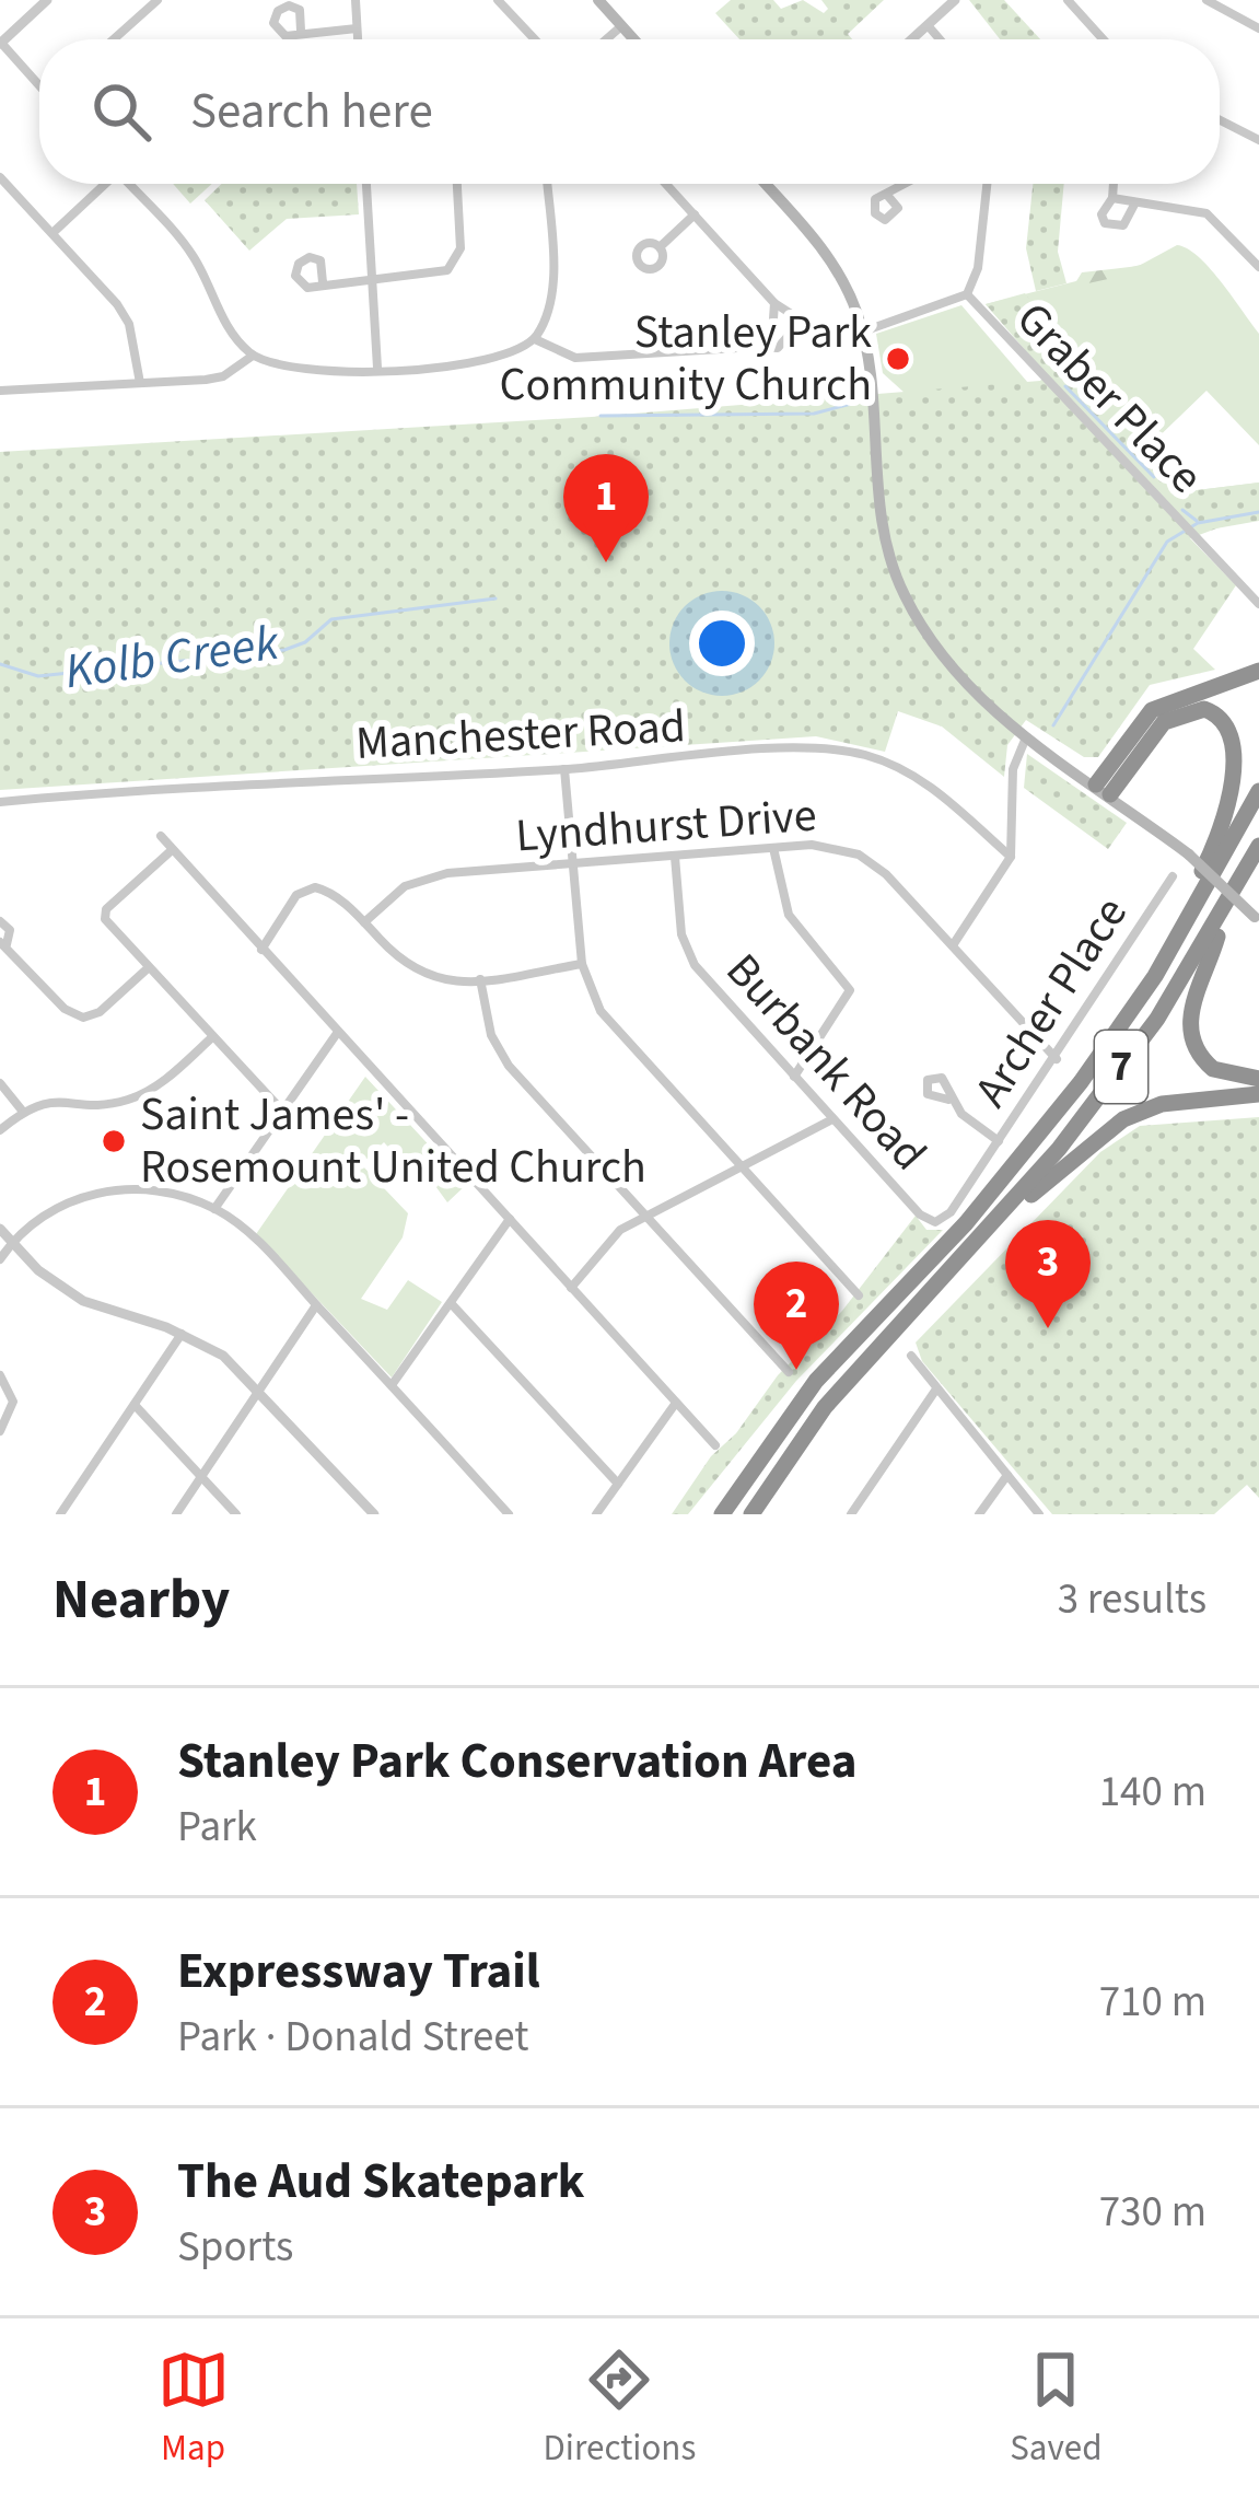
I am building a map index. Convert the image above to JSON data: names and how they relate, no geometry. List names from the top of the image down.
{
  "streets": {
    "highway": ["7"],
    "street": [
      "Graber Place",
      "Manchester Road",
      "Lyndhurst Drive",
      "Archer Place",
      "Burbank Road"
    ]
  },
  "crossings": [
    ["Lyndhurst Drive", "Archer Place"],
    ["Lyndhurst Drive", "Burbank Road"],
    ["Archer Place", "Burbank Road"]
  ],
  "water": ["Kolb Creek"],
  "places": ["Stanley Park Community Church", "Saint James' - Rosemount United Church"],
  "page": {
    "search": "Search here",
    "pins": ["1", "3", "2"],
    "heading": ["Nearby", "3 results"],
    "list": [
      {
        "mark": "1",
        "name": "Stanley Park Conservation Area",
        "note": "Park",
        "value": "140 m"
      },
      {
        "mark": "2",
        "name": "Expressway Trail",
        "note": "Park · Donald Street",
        "value": "710 m"
      },
      {
        "mark": "3",
        "name": "The Aud Skatepark",
        "note": "Sports",
        "value": "730 m"
      }
    ],
    "nav": ["Map", "Directions", "Saved"]
  }
}
